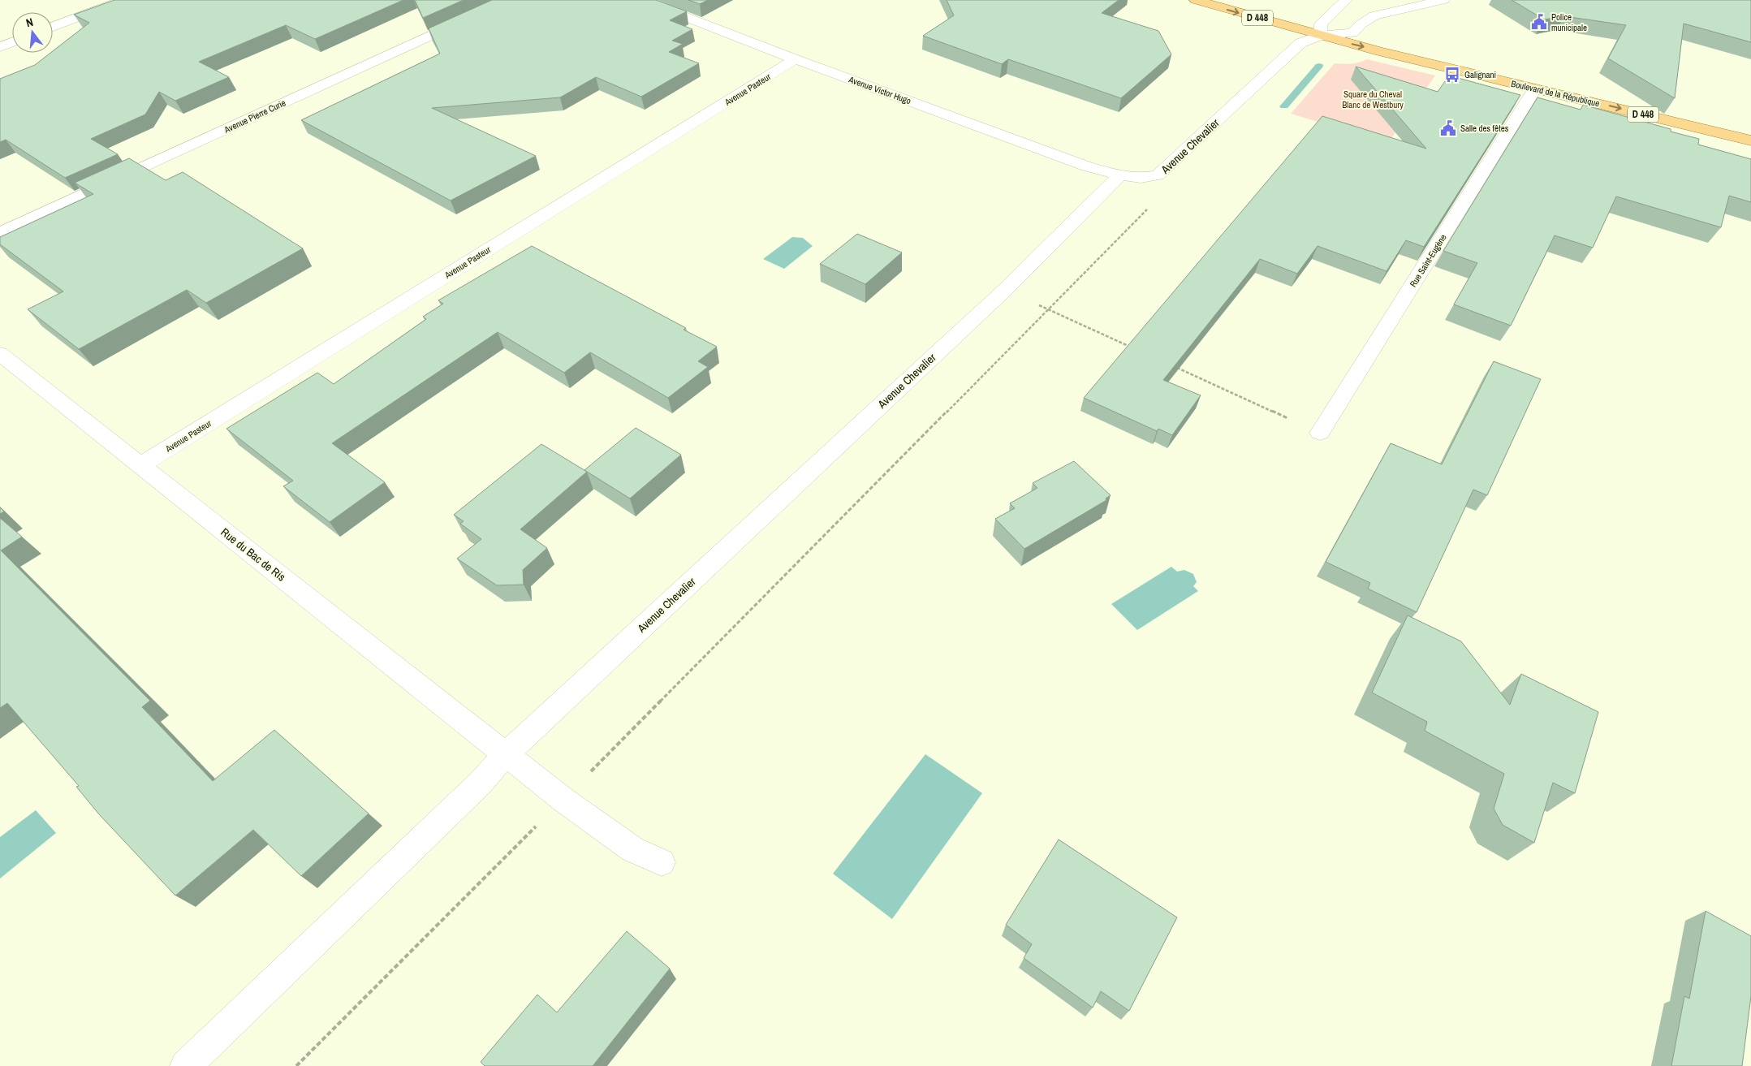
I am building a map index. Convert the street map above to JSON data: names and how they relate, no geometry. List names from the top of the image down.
{
  "streets": {
    "main road": ["D 448", "Boulevard de la République"],
    "street": [
      "Avenue Pasteur",
      "Avenue Victor Hugo",
      "Avenue Pierre Curie",
      "Avenue Chevalier",
      "Rue Saint-Eugène",
      "Rue du Bac de Ris"
    ]
  },
  "crossings": [
    ["Avenue Pasteur", "Avenue Victor Hugo"],
    ["Avenue Pasteur", "Rue du Bac de Ris"],
    ["Avenue Victor Hugo", "Avenue Chevalier"],
    ["Boulevard de la République", "Avenue Chevalier"],
    ["Boulevard de la République", "Rue Saint-Eugène"],
    ["Avenue Chevalier", "Rue du Bac de Ris"]
  ],
  "one_way": ["Boulevard de la République"],
  "parks": ["Square du Cheval Blanc de Westbury"],
  "places": {
    "public building": ["Police municipale", "Salle des fêtes"],
    "bus stop": ["Galignani"]
  },
  "north": "top"
}
